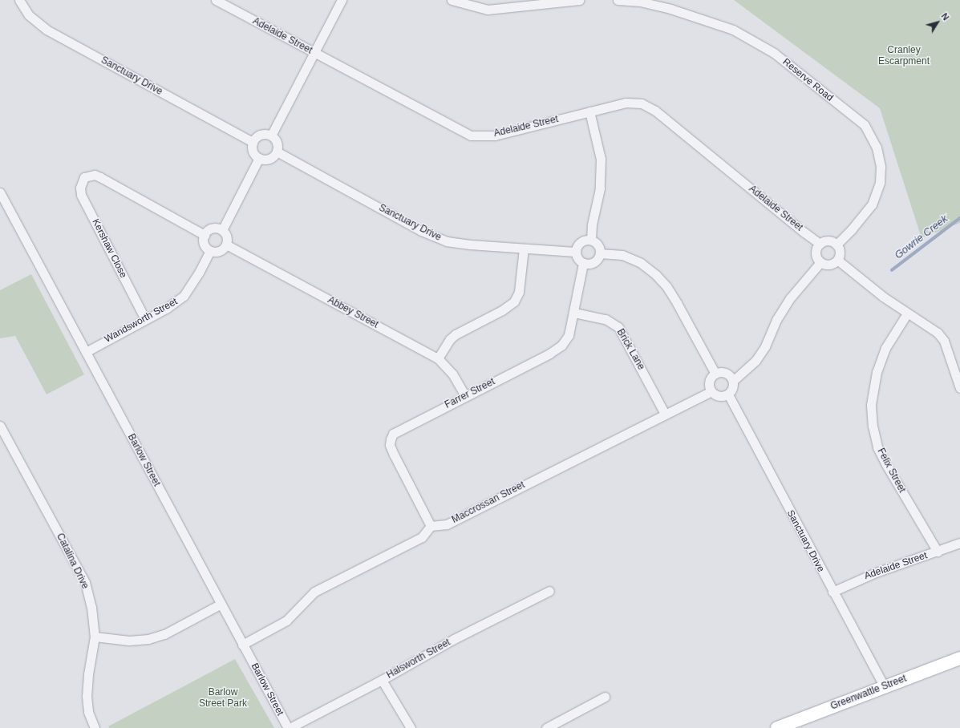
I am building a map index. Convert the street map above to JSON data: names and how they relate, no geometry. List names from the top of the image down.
{
  "streets": {
    "main road": ["Greenwattle Street"],
    "street": [
      "Adelaide Street",
      "Sanctuary Drive",
      "Reserve Road",
      "Kershaw Close",
      "Abbey Street",
      "Wandsworth Street",
      "Brick Lane",
      "Farrer Street",
      "Barlow Street",
      "Felix Street",
      "Maccrossan Street",
      "Catalina Drive",
      "Halsworth Street"
    ]
  },
  "crossings": [
    ["Adelaide Street", "Sanctuary Drive"],
    ["Adelaide Street", "Reserve Road"],
    ["Adelaide Street", "Felix Street"],
    ["Sanctuary Drive", "Farrer Street"],
    ["Sanctuary Drive", "Maccrossan Street"],
    ["Sanctuary Drive", "Greenwattle Street"],
    ["Kershaw Close", "Abbey Street"],
    ["Kershaw Close", "Wandsworth Street"],
    ["Abbey Street", "Wandsworth Street"],
    ["Abbey Street", "Farrer Street"],
    ["Wandsworth Street", "Barlow Street"],
    ["Brick Lane", "Farrer Street"],
    ["Brick Lane", "Maccrossan Street"],
    ["Farrer Street", "Maccrossan Street"],
    ["Barlow Street", "Halsworth Street"]
  ],
  "water": ["Gowrie Creek"],
  "parks": ["Cranley Escarpment", "Barlow Street Park"],
  "north": "top right"
}
